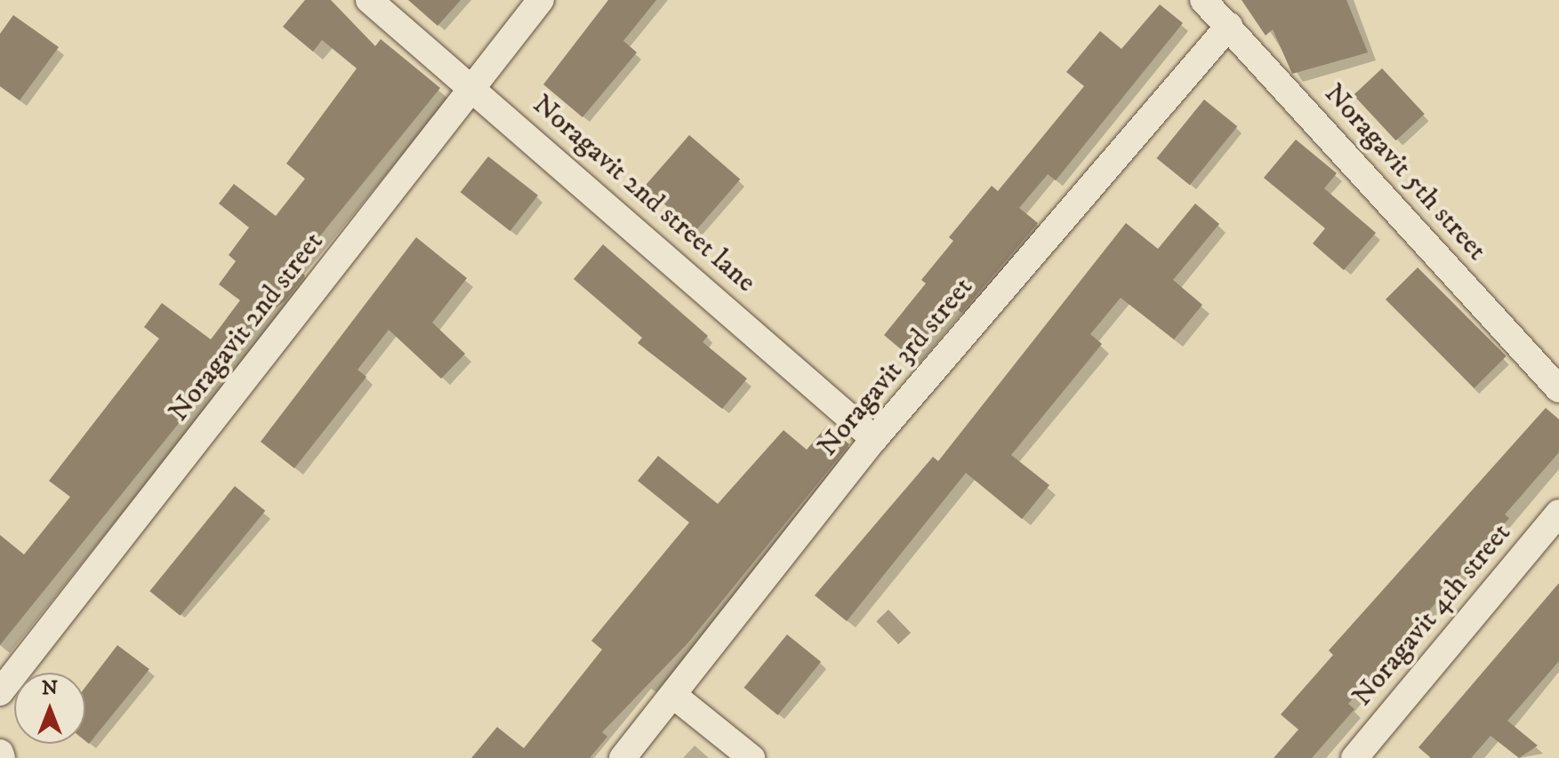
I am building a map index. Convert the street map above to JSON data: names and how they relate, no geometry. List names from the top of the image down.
{
  "streets": {
    "street": [
      "Noragavit 5th street",
      "Noragavit 2nd street lane",
      "Noragavit 2nd street",
      "Noragavit 3rd street",
      "Noragavit 4th street"
    ]
  },
  "crossings": [
    ["Noragavit 5th street", "Noragavit 3rd street"],
    ["Noragavit 2nd street lane", "Noragavit 2nd street"],
    ["Noragavit 2nd street lane", "Noragavit 3rd street"]
  ],
  "north": "top"
}
